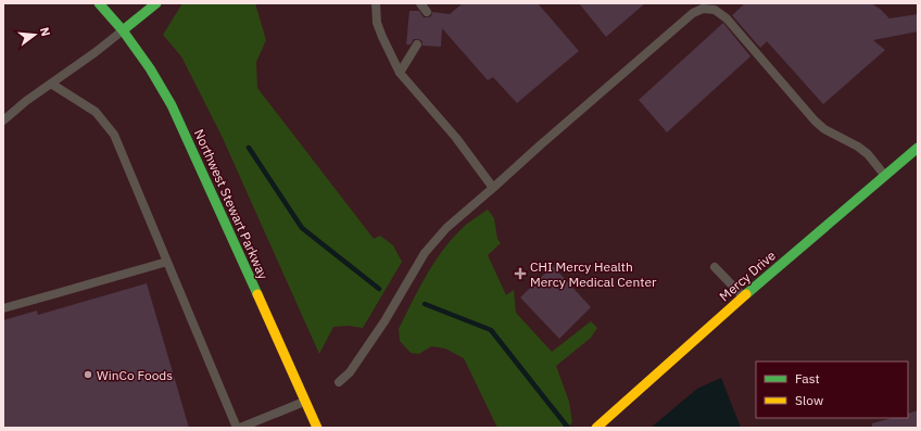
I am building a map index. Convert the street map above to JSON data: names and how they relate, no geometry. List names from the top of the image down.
{
  "streets": {
    "main road": ["Northwest Stewart Parkway", "Mercy Drive"]
  },
  "places": {
    "health": ["CHI Mercy Health Mercy Medical Center"],
    "other": ["WinCo Foods"]
  },
  "legend": ["Fast", "Slow"],
  "north": "right"
}
